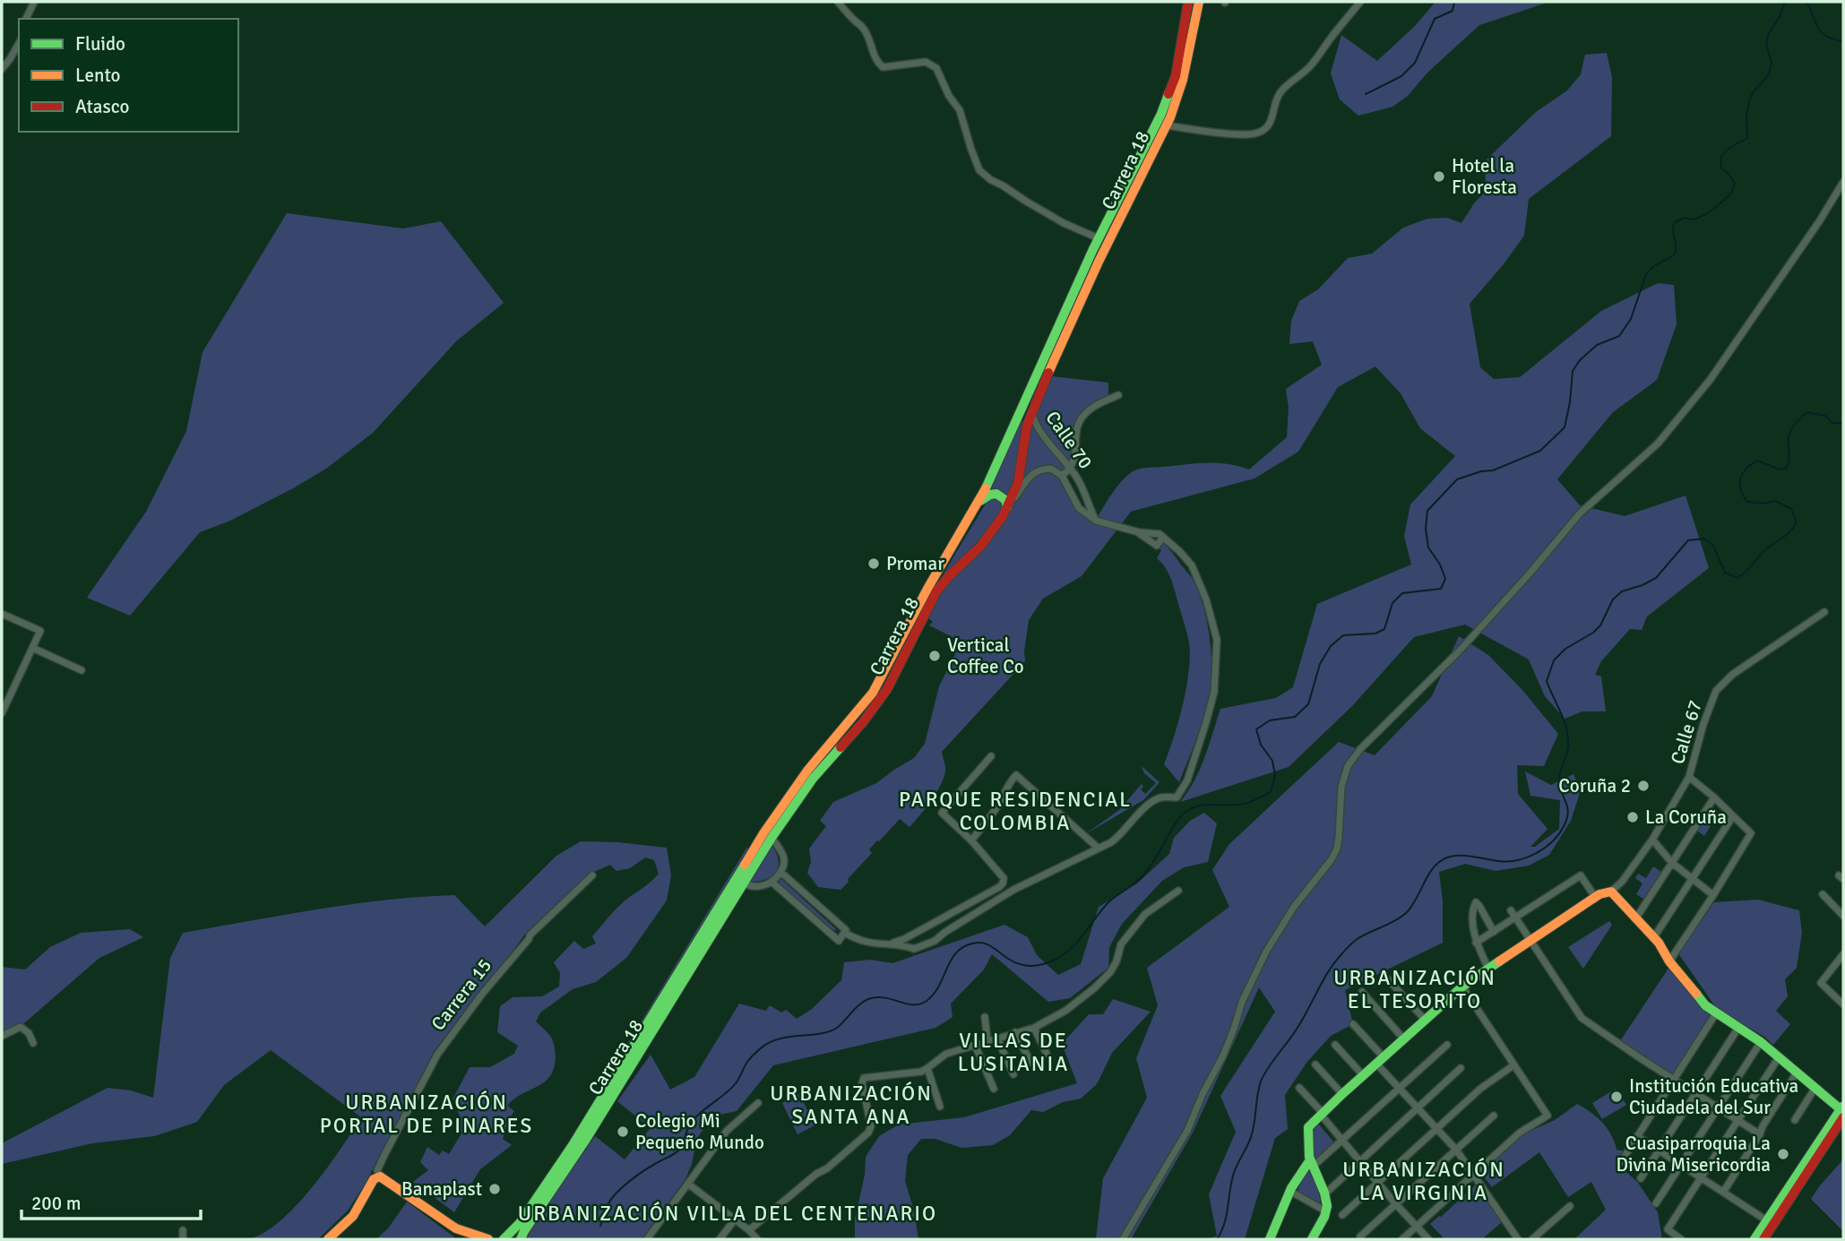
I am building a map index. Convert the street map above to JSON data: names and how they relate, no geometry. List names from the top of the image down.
{
  "streets": {
    "main road": ["Carrera 18"],
    "street": ["Calle 70", "Calle 67", "Carrera 15"]
  },
  "crossings": [
    ["Carrera 18", "Calle 70"]
  ],
  "districts": [
    "PARQUE RESIDENCIAL COLOMBIA",
    "URBANIZACIÓN EL TESORITO",
    "VILLAS DE LUSITANIA",
    "URBANIZACIÓN SANTA ANA",
    "URBANIZACIÓN PORTAL DE PINARES",
    "URBANIZACIÓN LA VIRGINIA",
    "URBANIZACIÓN VILLA DEL CENTENARIO"
  ],
  "places": [
    "Hotel la Floresta",
    "Promar",
    "Vertical Coffee Co",
    "Coruña 2",
    "La Coruña",
    "Institución Educativa Ciudadela del Sur",
    "Colegio Mi Pequeño Mundo",
    "Cuasiparroquia La Divina Misericordia",
    "Banaplast"
  ],
  "legend": ["Fluido", "Lento", "Atasco"],
  "scale_bar": "200 m"
}
